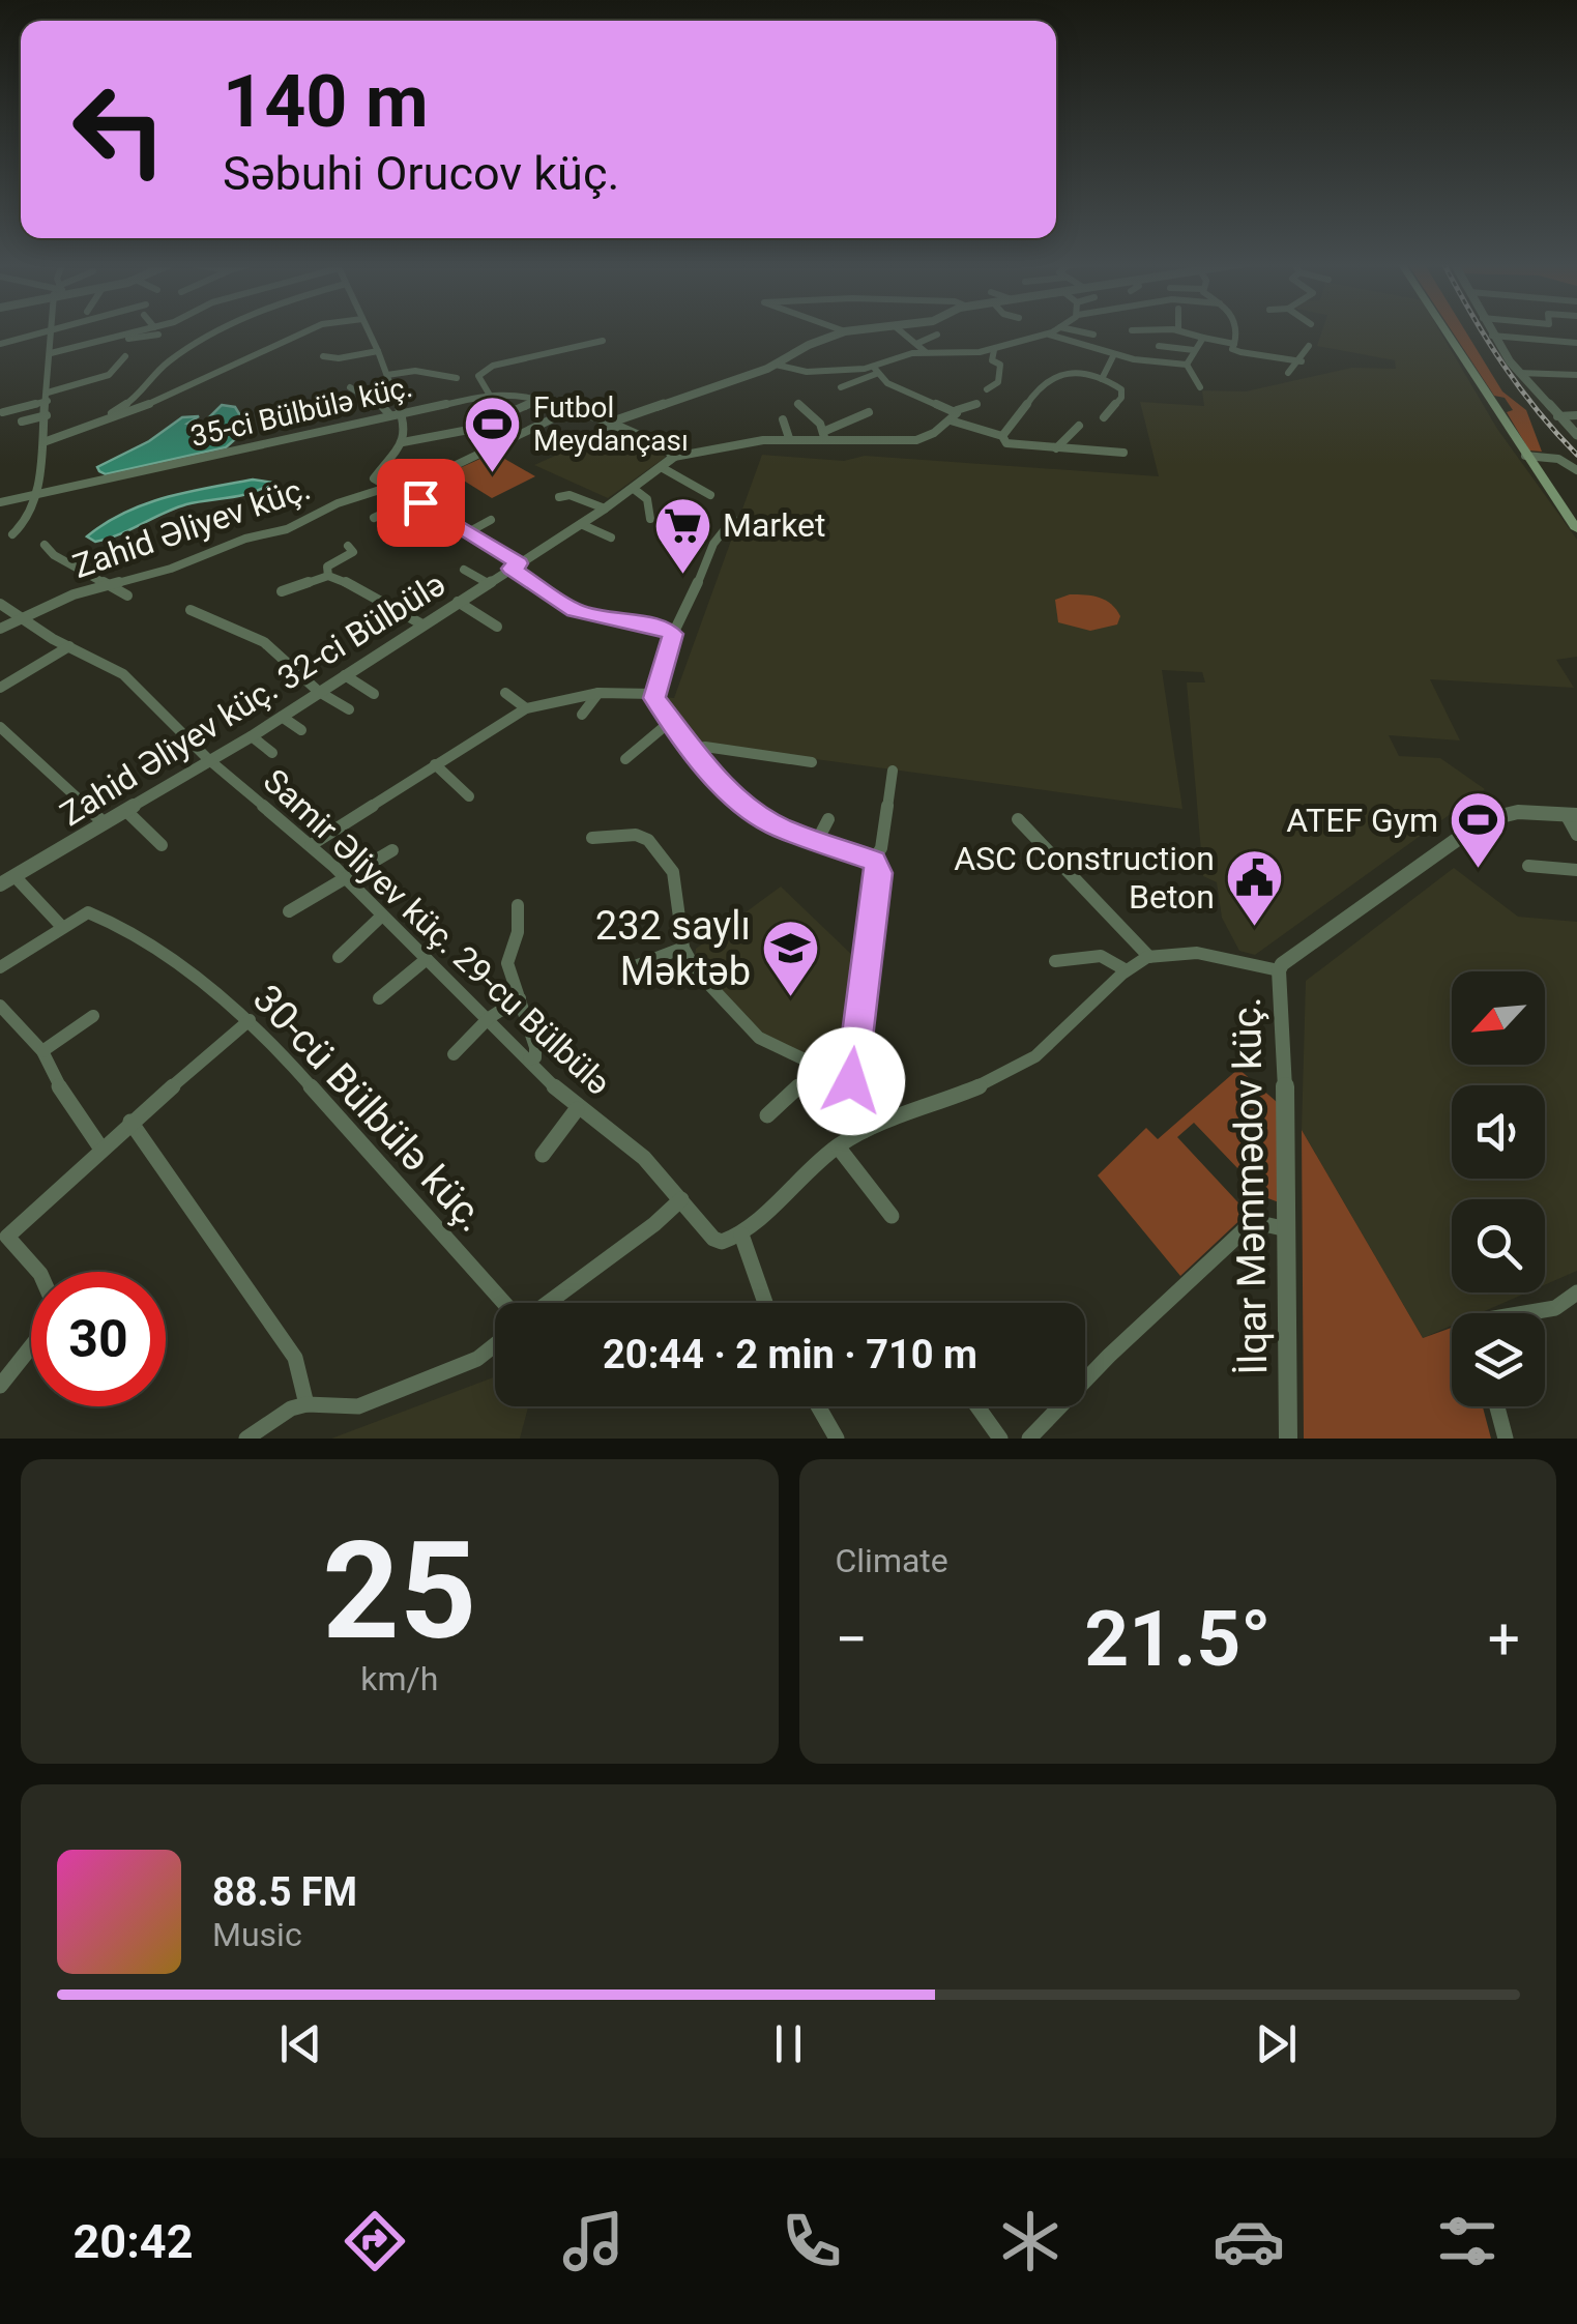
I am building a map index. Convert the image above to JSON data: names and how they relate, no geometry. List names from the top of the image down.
{
  "streets": {
    "street": [
      "35-ci Bülbülə küç.",
      "Zahid Əliyev küç.",
      "Zahid Əliyev küç. 32-ci Bülbülə",
      "Samir Əliyev küç. 29-cu Bülbülə",
      "30-cü Bülbülə küç.",
      "İlqar Məmmədov küç."
    ]
  },
  "crossings": [
    ["35-ci Bülbülə küç.", "Zahid Əliyev küç."],
    ["Zahid Əliyev küç.", "Samir Əliyev küç. 29-cu Bülbülə"],
    ["Zahid Əliyev küç. 32-ci Bülbülə", "Samir Əliyev küç. 29-cu Bülbülə"]
  ],
  "places": {
    "sports": ["Futbol Meydançası", "ATEF Gym"],
    "supermarket": ["Market"],
    "public building": ["ASC Construction Beton"],
    "school or university": ["232 saylı Məktəb"]
  },
  "north": "bottom left",
  "page": {
    "turn": ["140 m", "Səbuhi Orucov küç."],
    "limit": "30",
    "trip": "20:44 · 2 min · 710 m",
    "tile": [
      ["25", "km/h"],
      "Climate"
    ],
    "heat": ["−", "21.5°", "+"],
    "song": ["88.5 FM", "Music"],
    "tabs": "20:42"
  }
}
